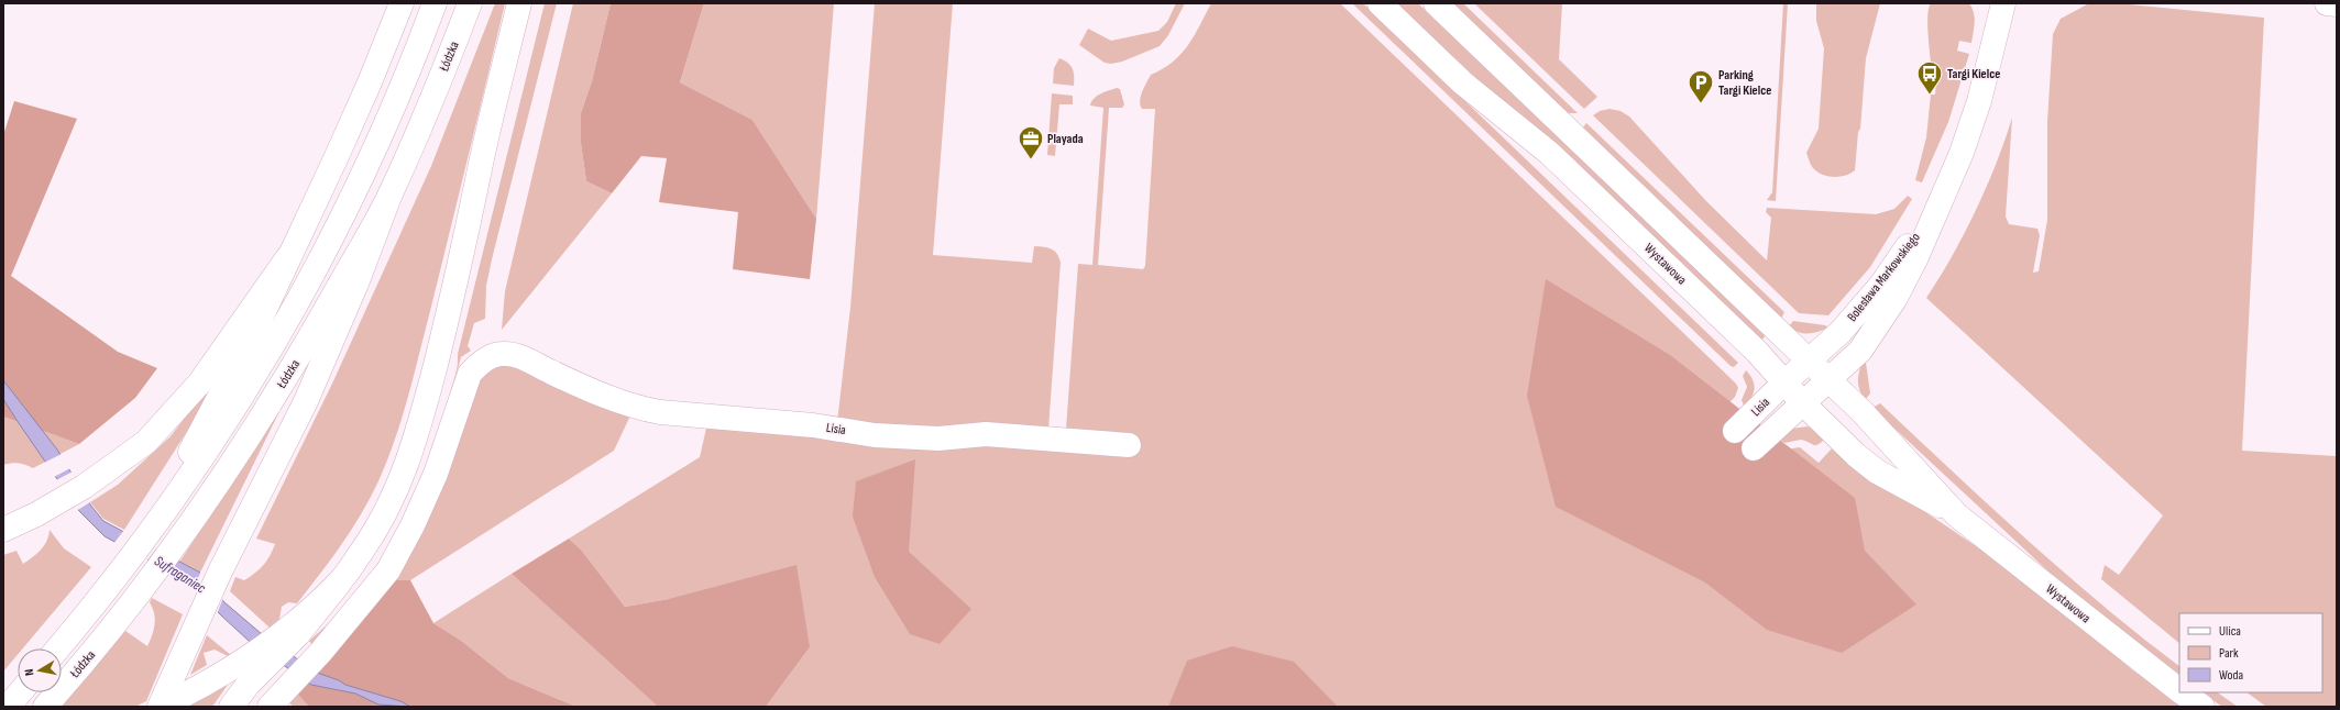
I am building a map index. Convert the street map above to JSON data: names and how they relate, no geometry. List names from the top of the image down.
{
  "streets": {
    "main road": [
      "Łódzka",
      "Wystawowa",
      "Bolesława Markowskiego",
      "Lisia"
    ]
  },
  "crossings": [
    ["Wystawowa", "Bolesława Markowskiego"],
    ["Wystawowa", "Lisia"],
    ["Bolesława Markowskiego", "Lisia"]
  ],
  "water": ["Sufraganiec"],
  "places": {
    "bus stop": ["Targi Kielce"],
    "parking": ["Parking Targi Kielce"],
    "office": ["Playada"]
  },
  "legend": ["Ulica", "Park", "Woda"],
  "north": "left"
}
